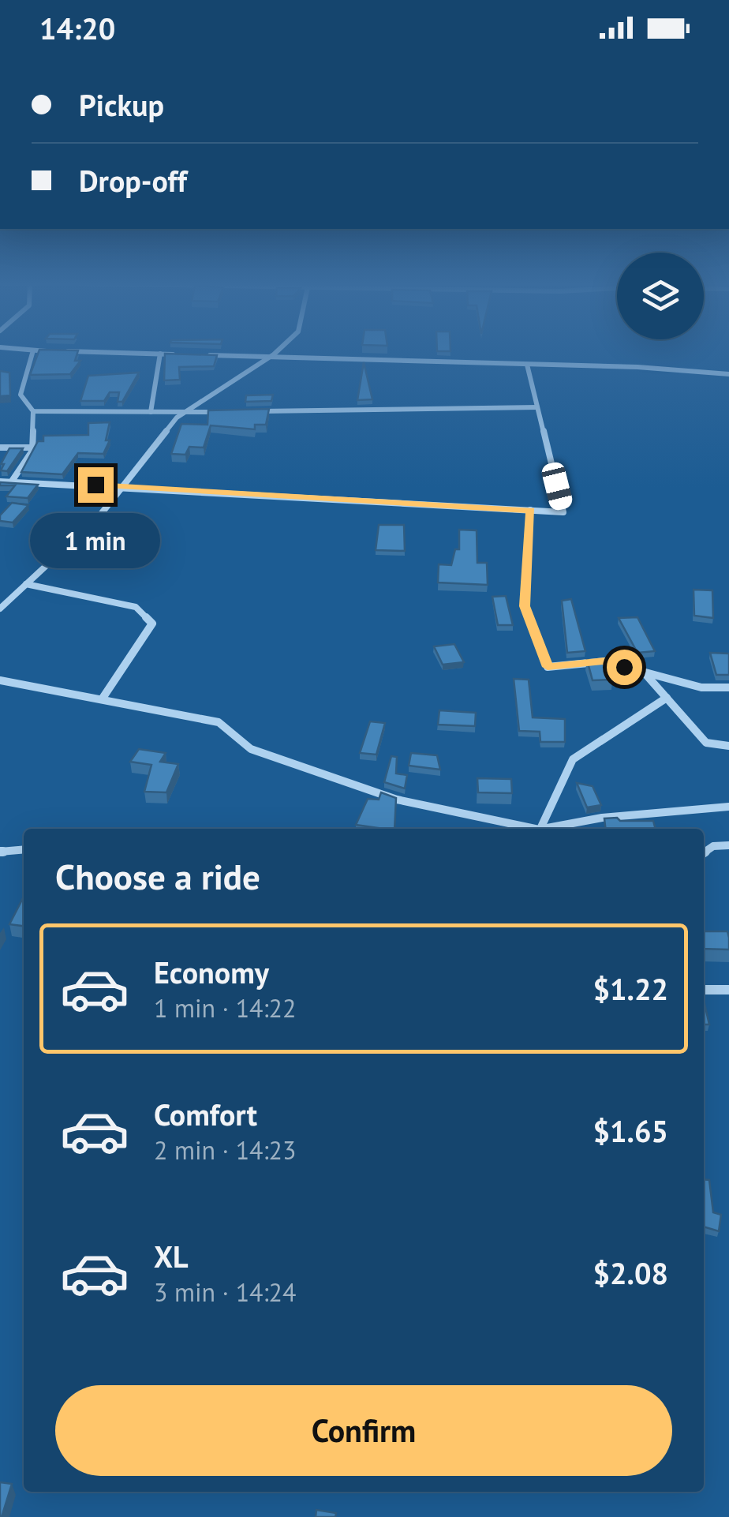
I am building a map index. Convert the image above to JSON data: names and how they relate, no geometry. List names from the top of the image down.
{
  "page": {
    "status": "14:20",
    "banner": ["Pickup", "Drop-off"],
    "bubble": "1 min",
    "heading": "Choose a ride",
    "list": [
      {
        "name": "Economy",
        "note": "1 min · 14:22",
        "value": "$1.22"
      },
      {
        "name": "Comfort",
        "note": "2 min · 14:23",
        "value": "$1.65"
      },
      {
        "name": "XL",
        "note": "3 min · 14:24",
        "value": "$2.08"
      }
    ],
    "buttons": "Confirm"
  }
}
